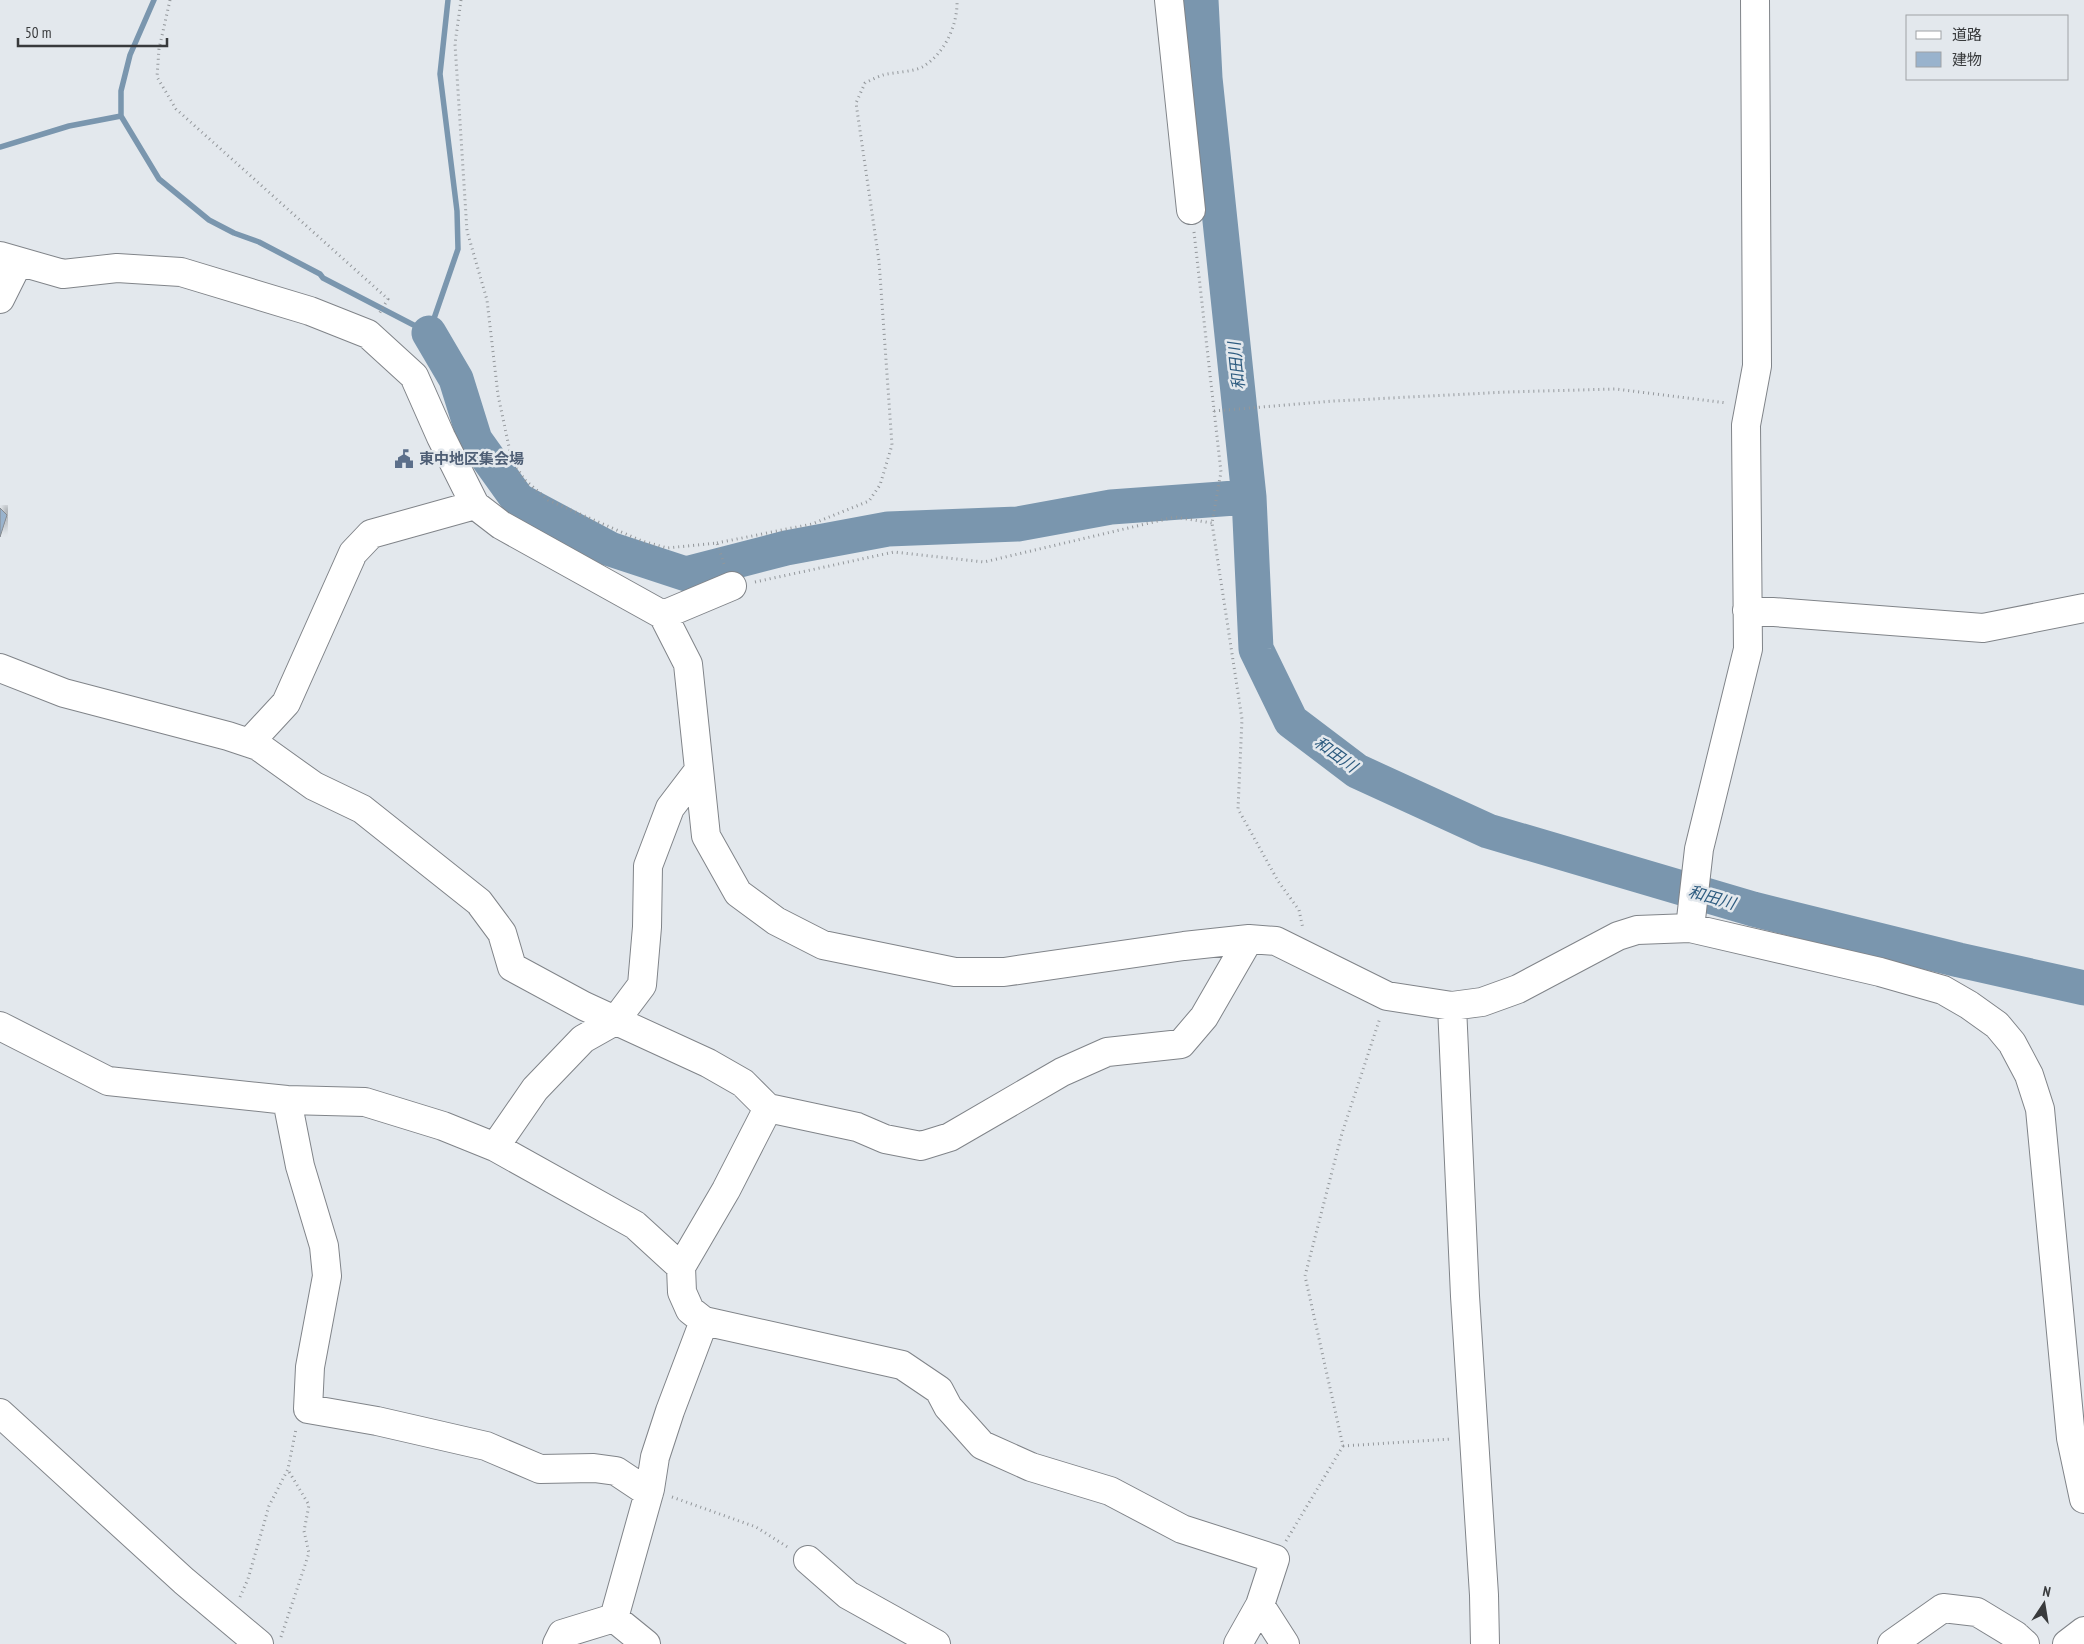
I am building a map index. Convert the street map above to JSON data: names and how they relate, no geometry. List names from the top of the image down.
{
  "water": ["和田川"],
  "places": {
    "public building": ["東中地区集会場"]
  },
  "legend": ["道路", "建物"],
  "scale_bar": "50 m",
  "north": "top"
}
